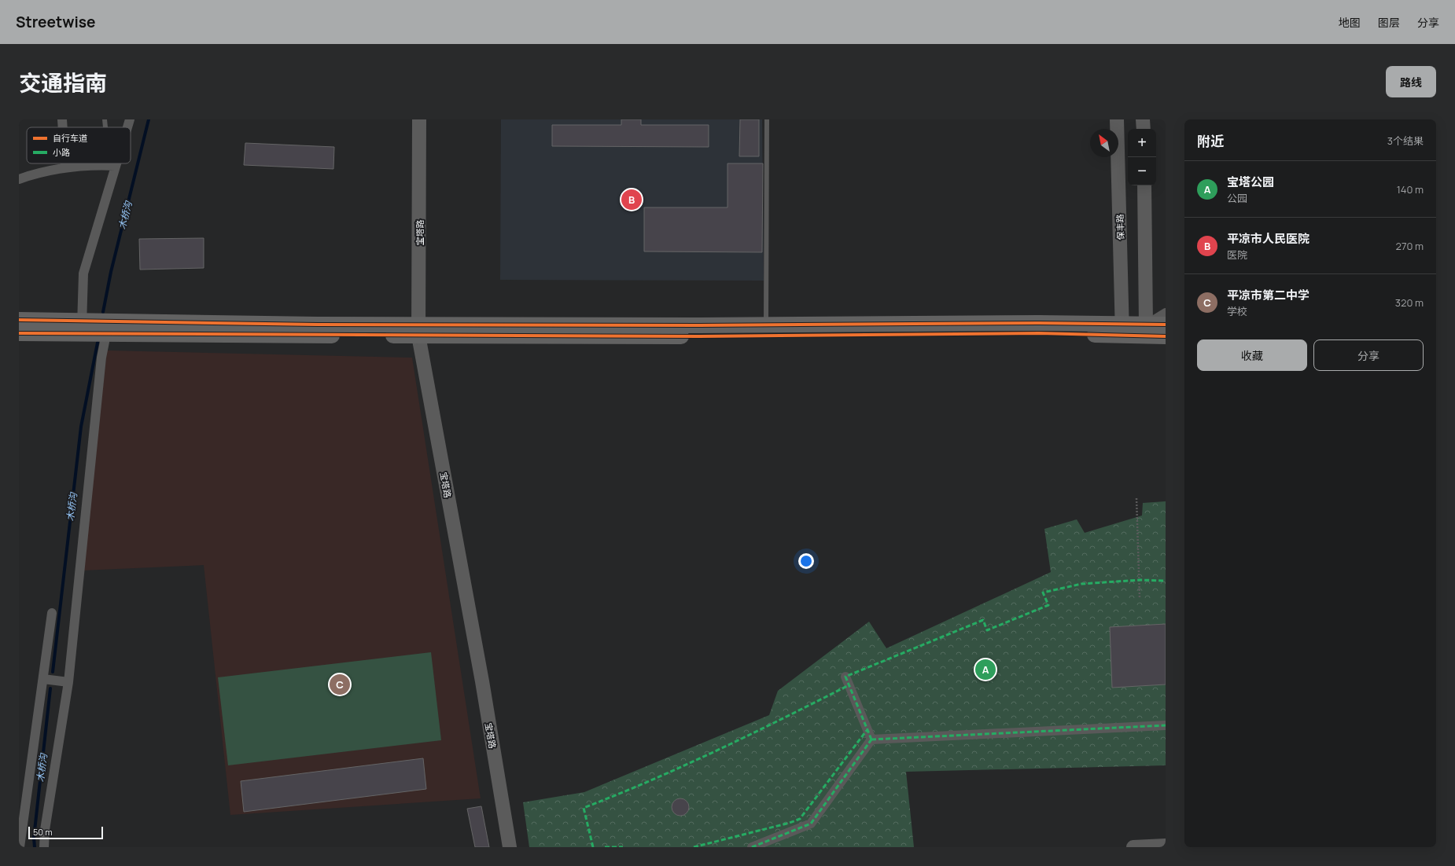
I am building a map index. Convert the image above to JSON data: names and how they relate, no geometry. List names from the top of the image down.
{
  "streets": {
    "street": ["保丰路", "宝塔路"]
  },
  "water": ["木桥沟"],
  "legend": ["自行车道", "小路"],
  "scale_bar": "50 m",
  "north": "top left",
  "page": {
    "header": "Streetwise",
    "nav": ["地图", "图层", "分享"],
    "title": "交通指南",
    "buttons": [
      "路线",
      ["收藏", "分享"]
    ],
    "heading": ["附近", "3个结果"],
    "map_buttons": ["+", "−"],
    "list": [
      {
        "mark": "A",
        "name": "宝塔公园",
        "note": "公园",
        "value": "140 m"
      },
      {
        "mark": "B",
        "name": "平凉市人民医院",
        "note": "医院",
        "value": "270 m"
      },
      {
        "mark": "C",
        "name": "平凉市第二中学",
        "note": "学校",
        "value": "320 m"
      }
    ],
    "pins": ["B", "A", "C"],
    "scale": "50 m"
  }
}
